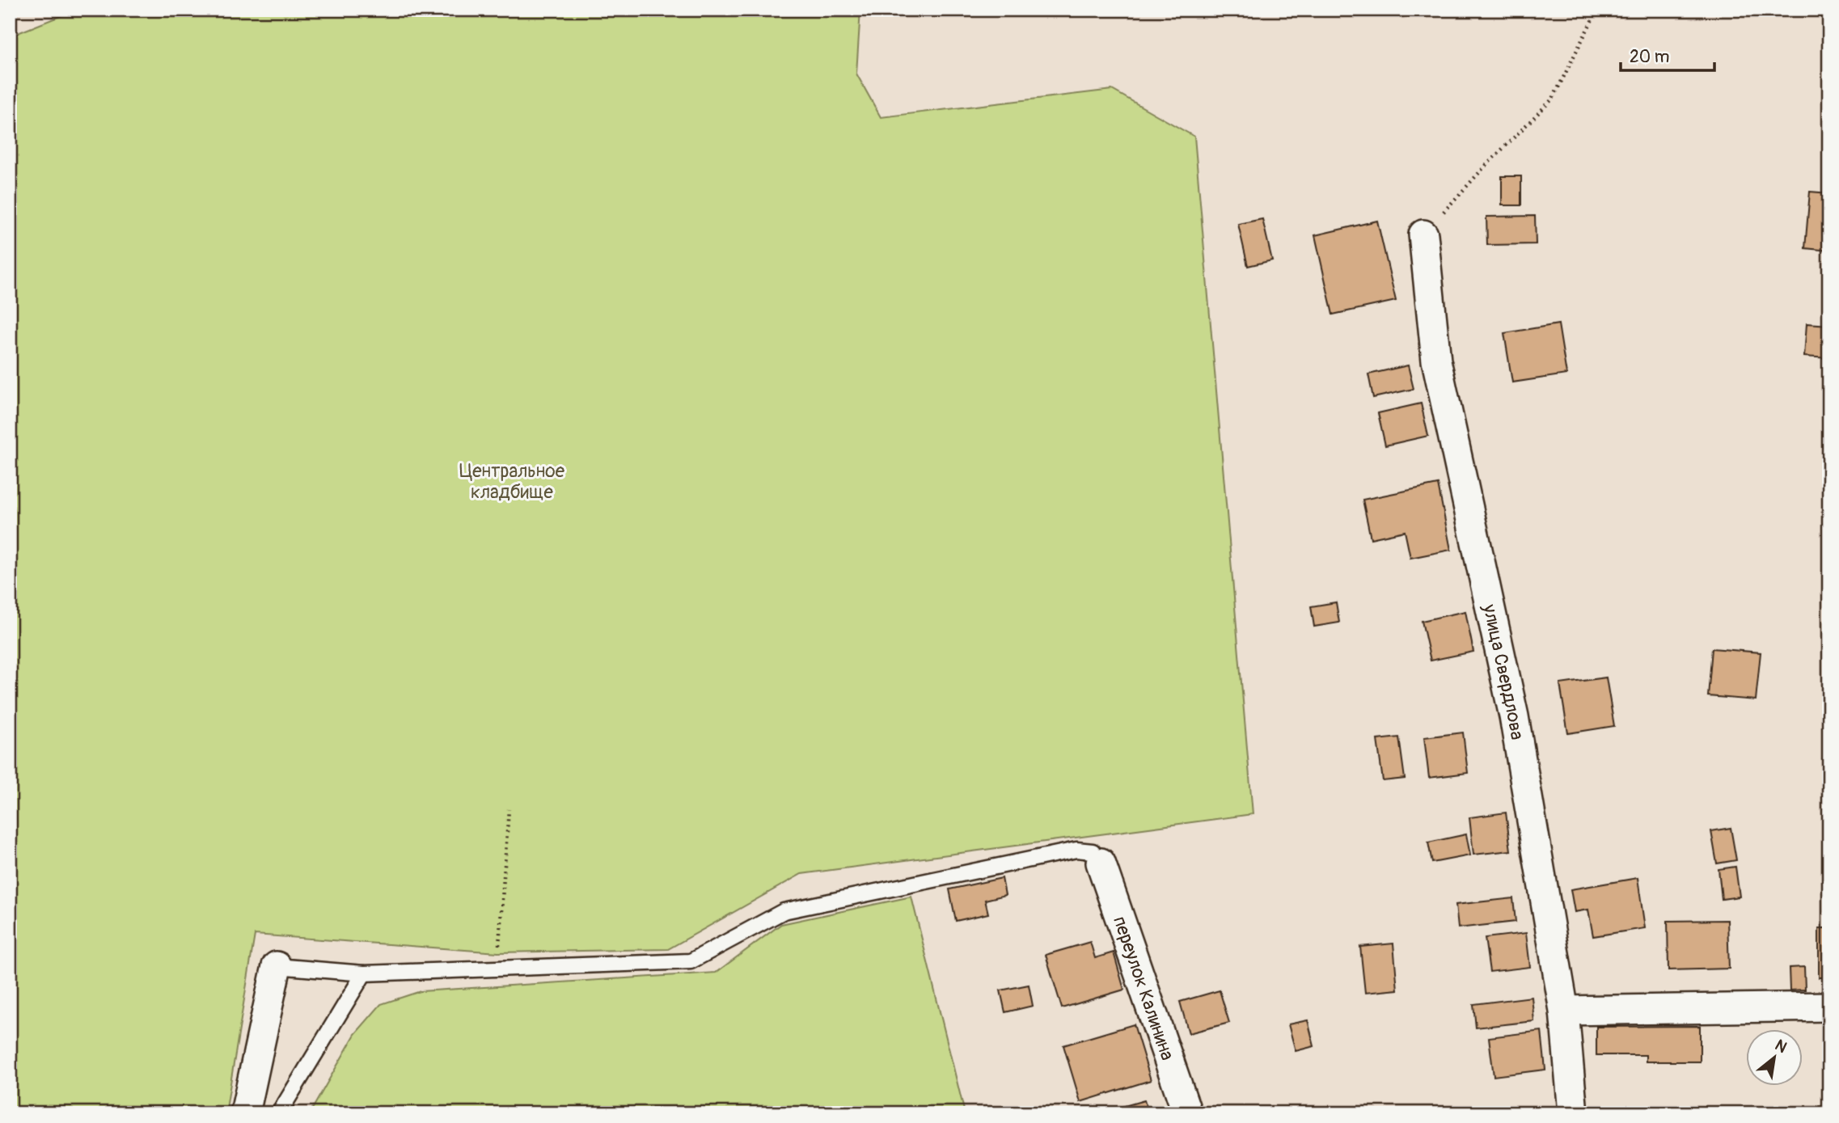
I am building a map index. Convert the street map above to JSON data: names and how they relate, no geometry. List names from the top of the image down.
{
  "streets": {
    "street": ["улица Свердлова", "переулок Калинина"]
  },
  "parks": ["Центральное кладбище"],
  "scale_bar": "20 m",
  "north": "top right"
}
